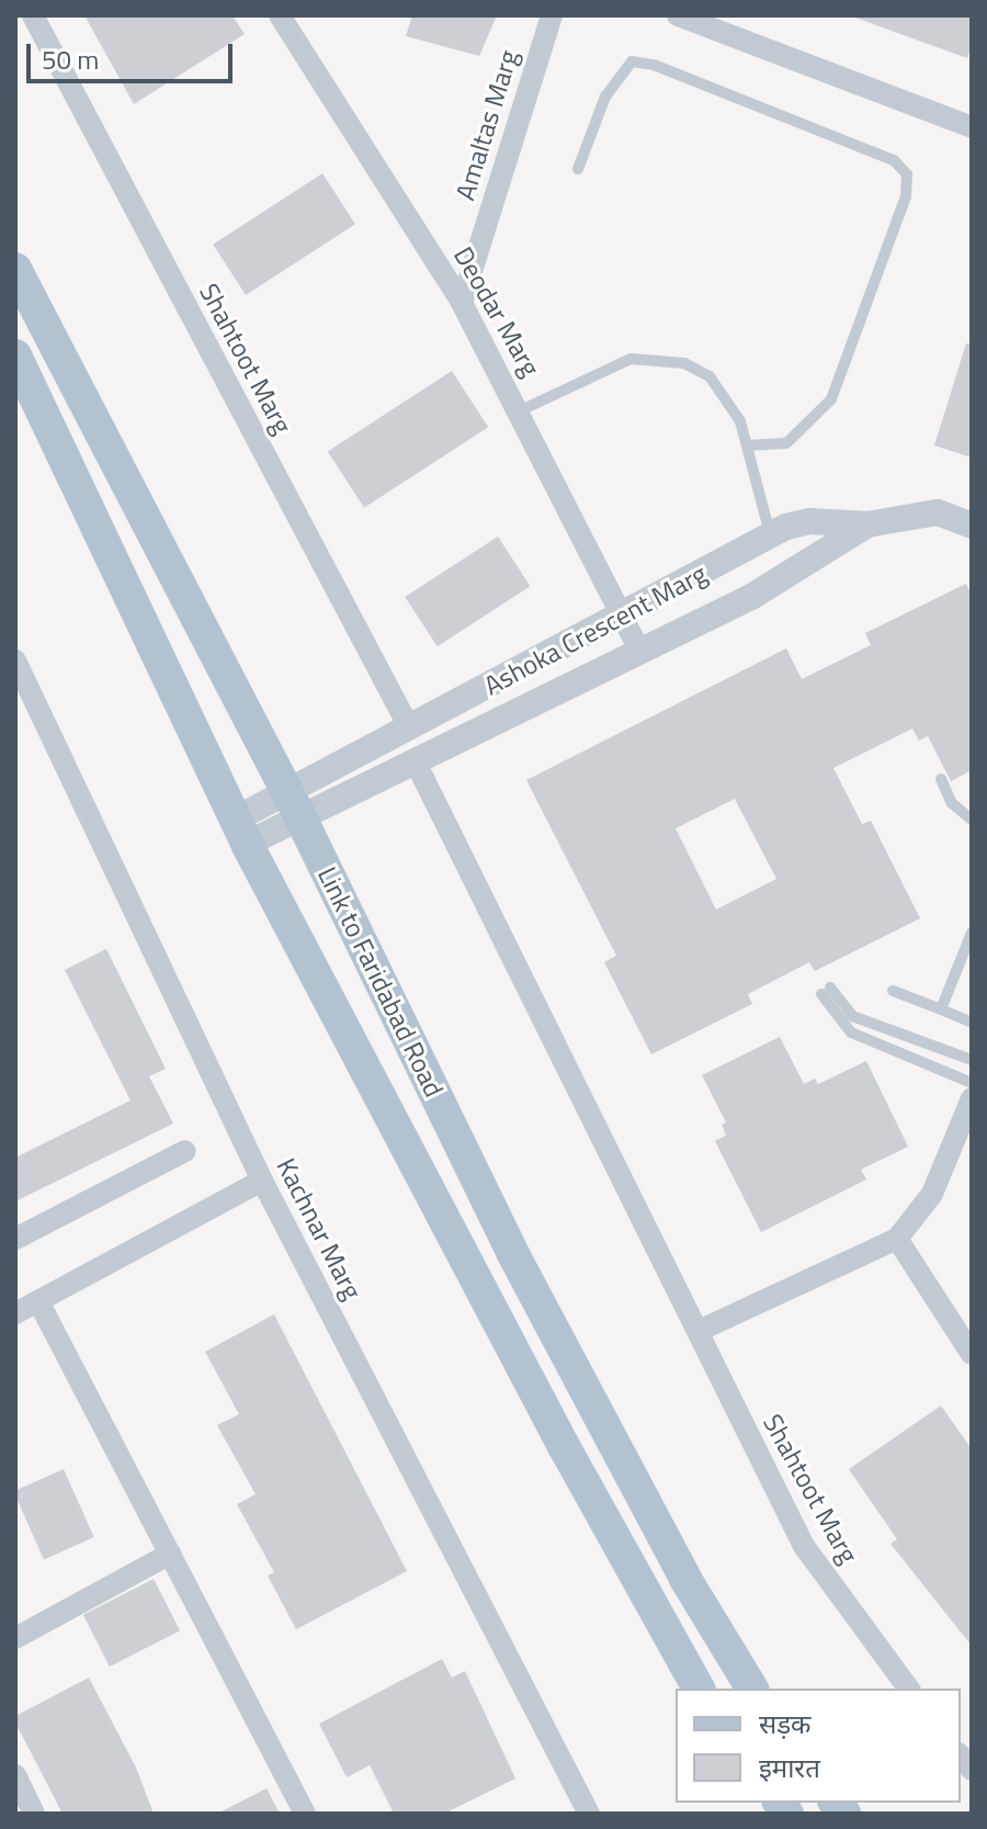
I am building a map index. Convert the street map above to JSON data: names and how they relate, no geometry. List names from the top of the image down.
{
  "streets": {
    "main road": ["Link to Faridabad Road"],
    "street": [
      "Amaltas Marg",
      "Deodar Marg",
      "Shahtoot Marg",
      "Ashoka Crescent Marg",
      "Kachnar Marg"
    ]
  },
  "crossings": [
    ["Amaltas Marg", "Deodar Marg"],
    ["Deodar Marg", "Ashoka Crescent Marg"],
    ["Shahtoot Marg", "Ashoka Crescent Marg"],
    ["Ashoka Crescent Marg", "Link to Faridabad Road"]
  ],
  "legend": ["सड़क", "इमारत"],
  "scale_bar": "50 m"
}
